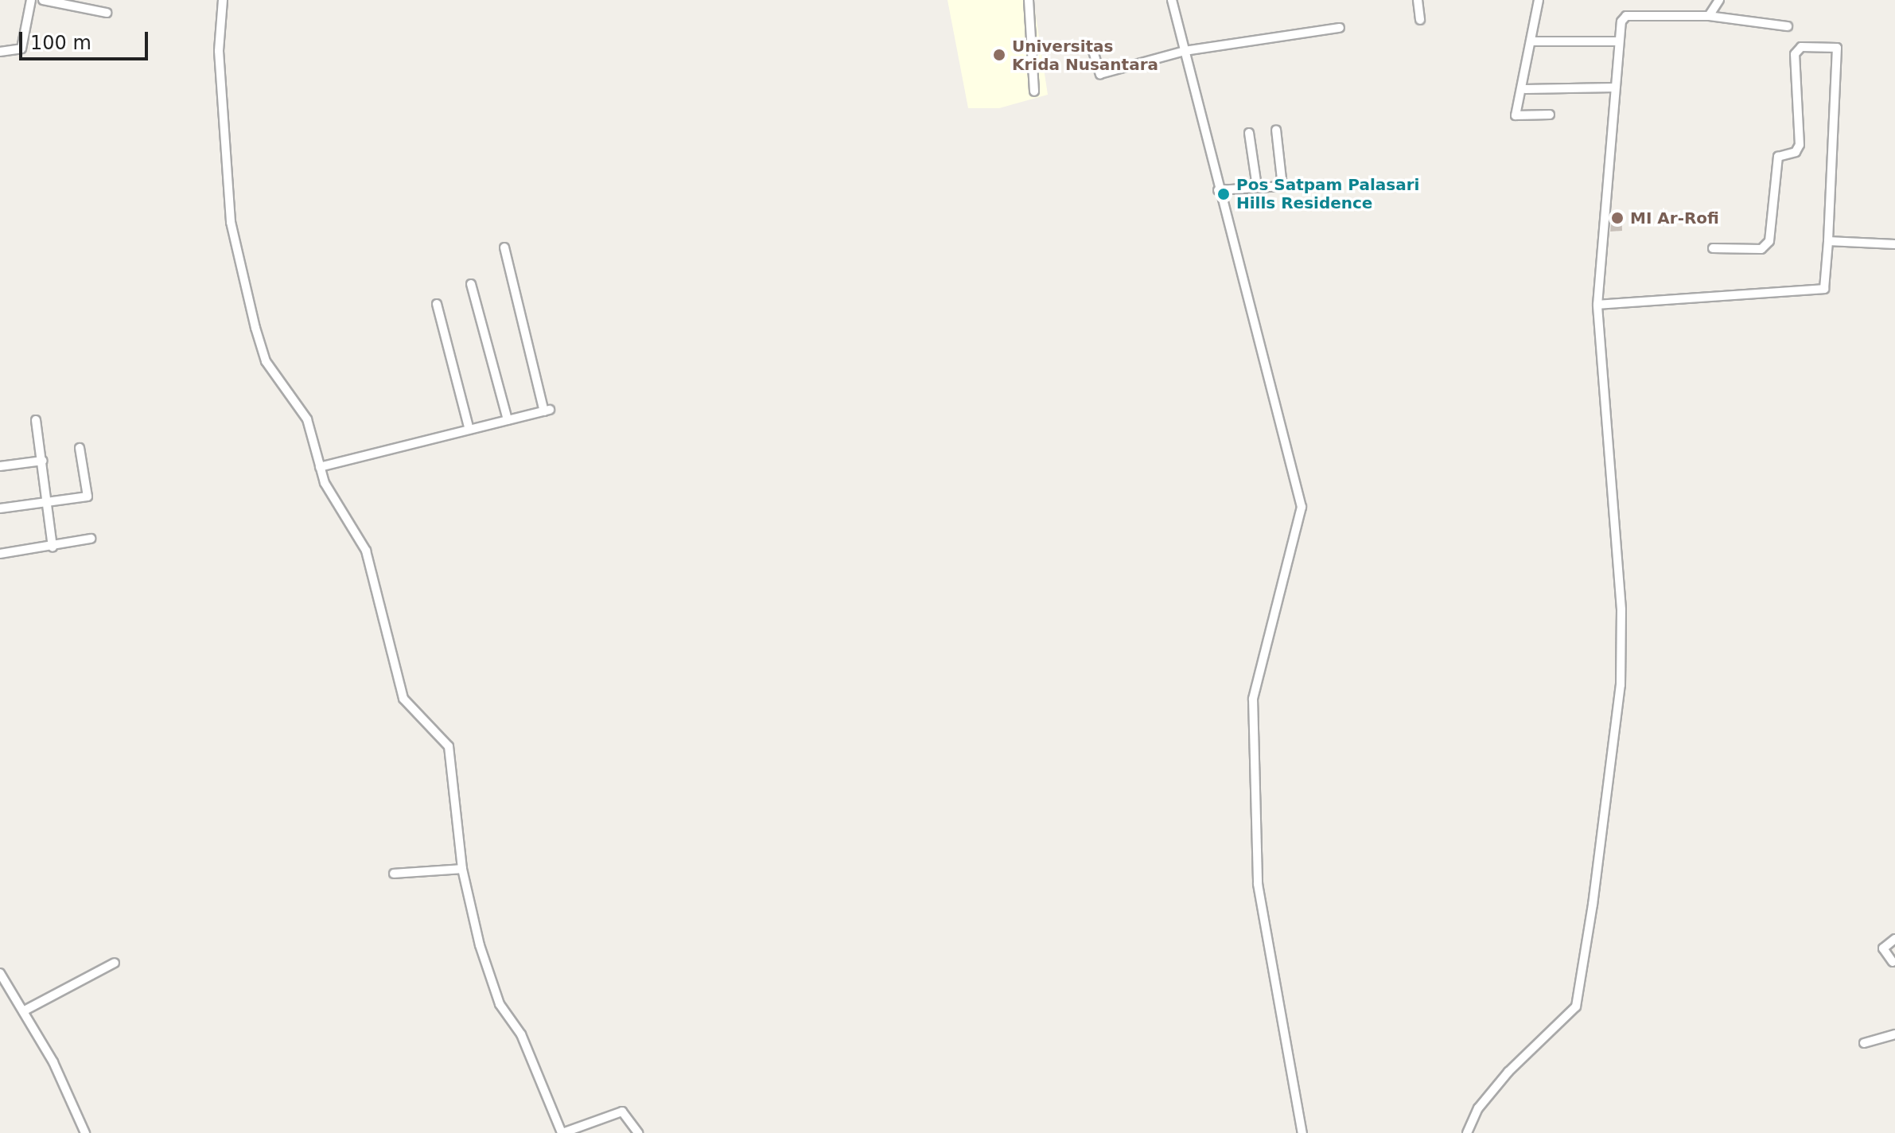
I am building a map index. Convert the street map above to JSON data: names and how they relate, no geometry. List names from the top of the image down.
{
  "places": ["Universitas Krida Nusantara", "Pos Satpam Palasari Hills Residence", "MI Ar-Rofi"],
  "scale_bar": "100 m"
}
